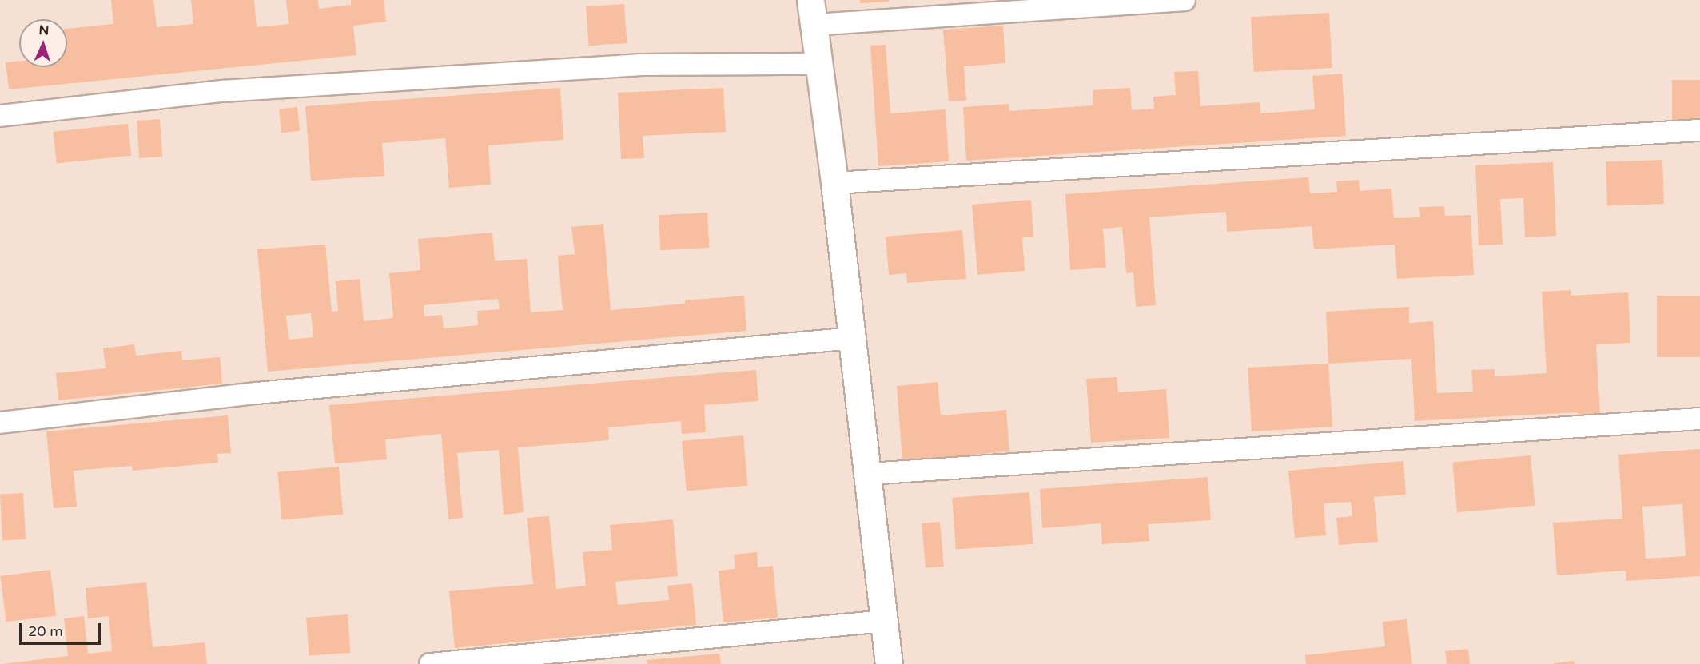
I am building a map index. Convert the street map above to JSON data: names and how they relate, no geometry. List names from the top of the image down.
{
  "scale_bar": "20 m",
  "north": "top"
}
